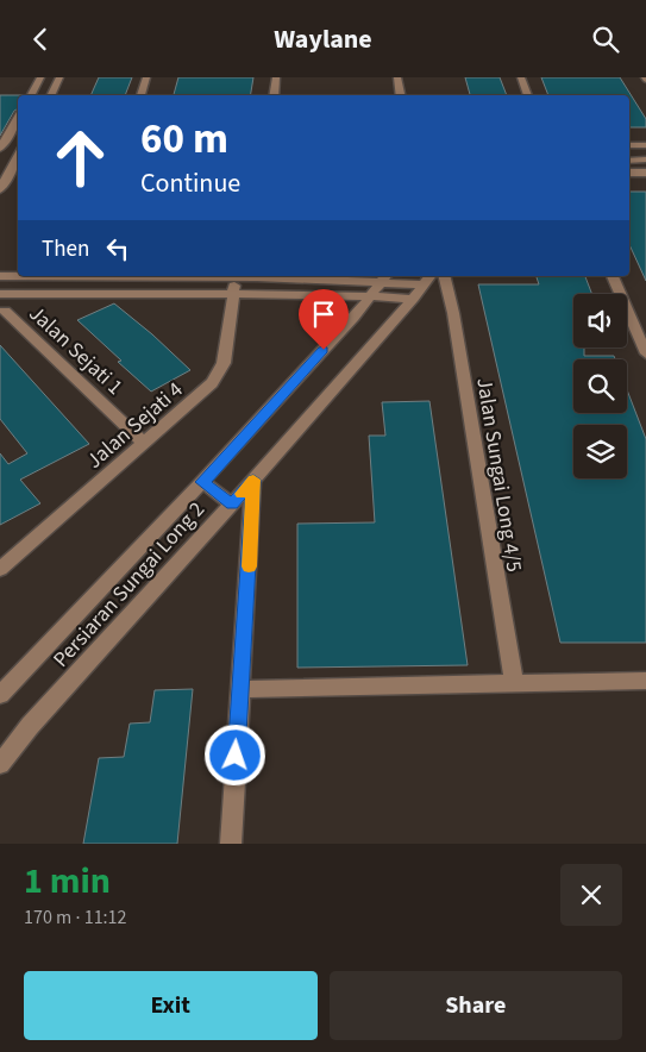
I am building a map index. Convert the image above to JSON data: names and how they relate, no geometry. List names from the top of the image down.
{
  "streets": {
    "street": [
      "Jalan Sejati 1",
      "Jalan Sejati 4",
      "Jalan Sungai Long 4/5",
      "Persiaran Sungai Long 2"
    ]
  },
  "crossings": [
    ["Jalan Sejati 1", "Jalan Sejati 4"]
  ],
  "page": {
    "header": "Waylane",
    "turn": ["60 m", "Continue"],
    "then": "Then",
    "heading": ["1 min", "170 m · 11:12"],
    "buttons": ["Exit", "Share"]
  }
}
